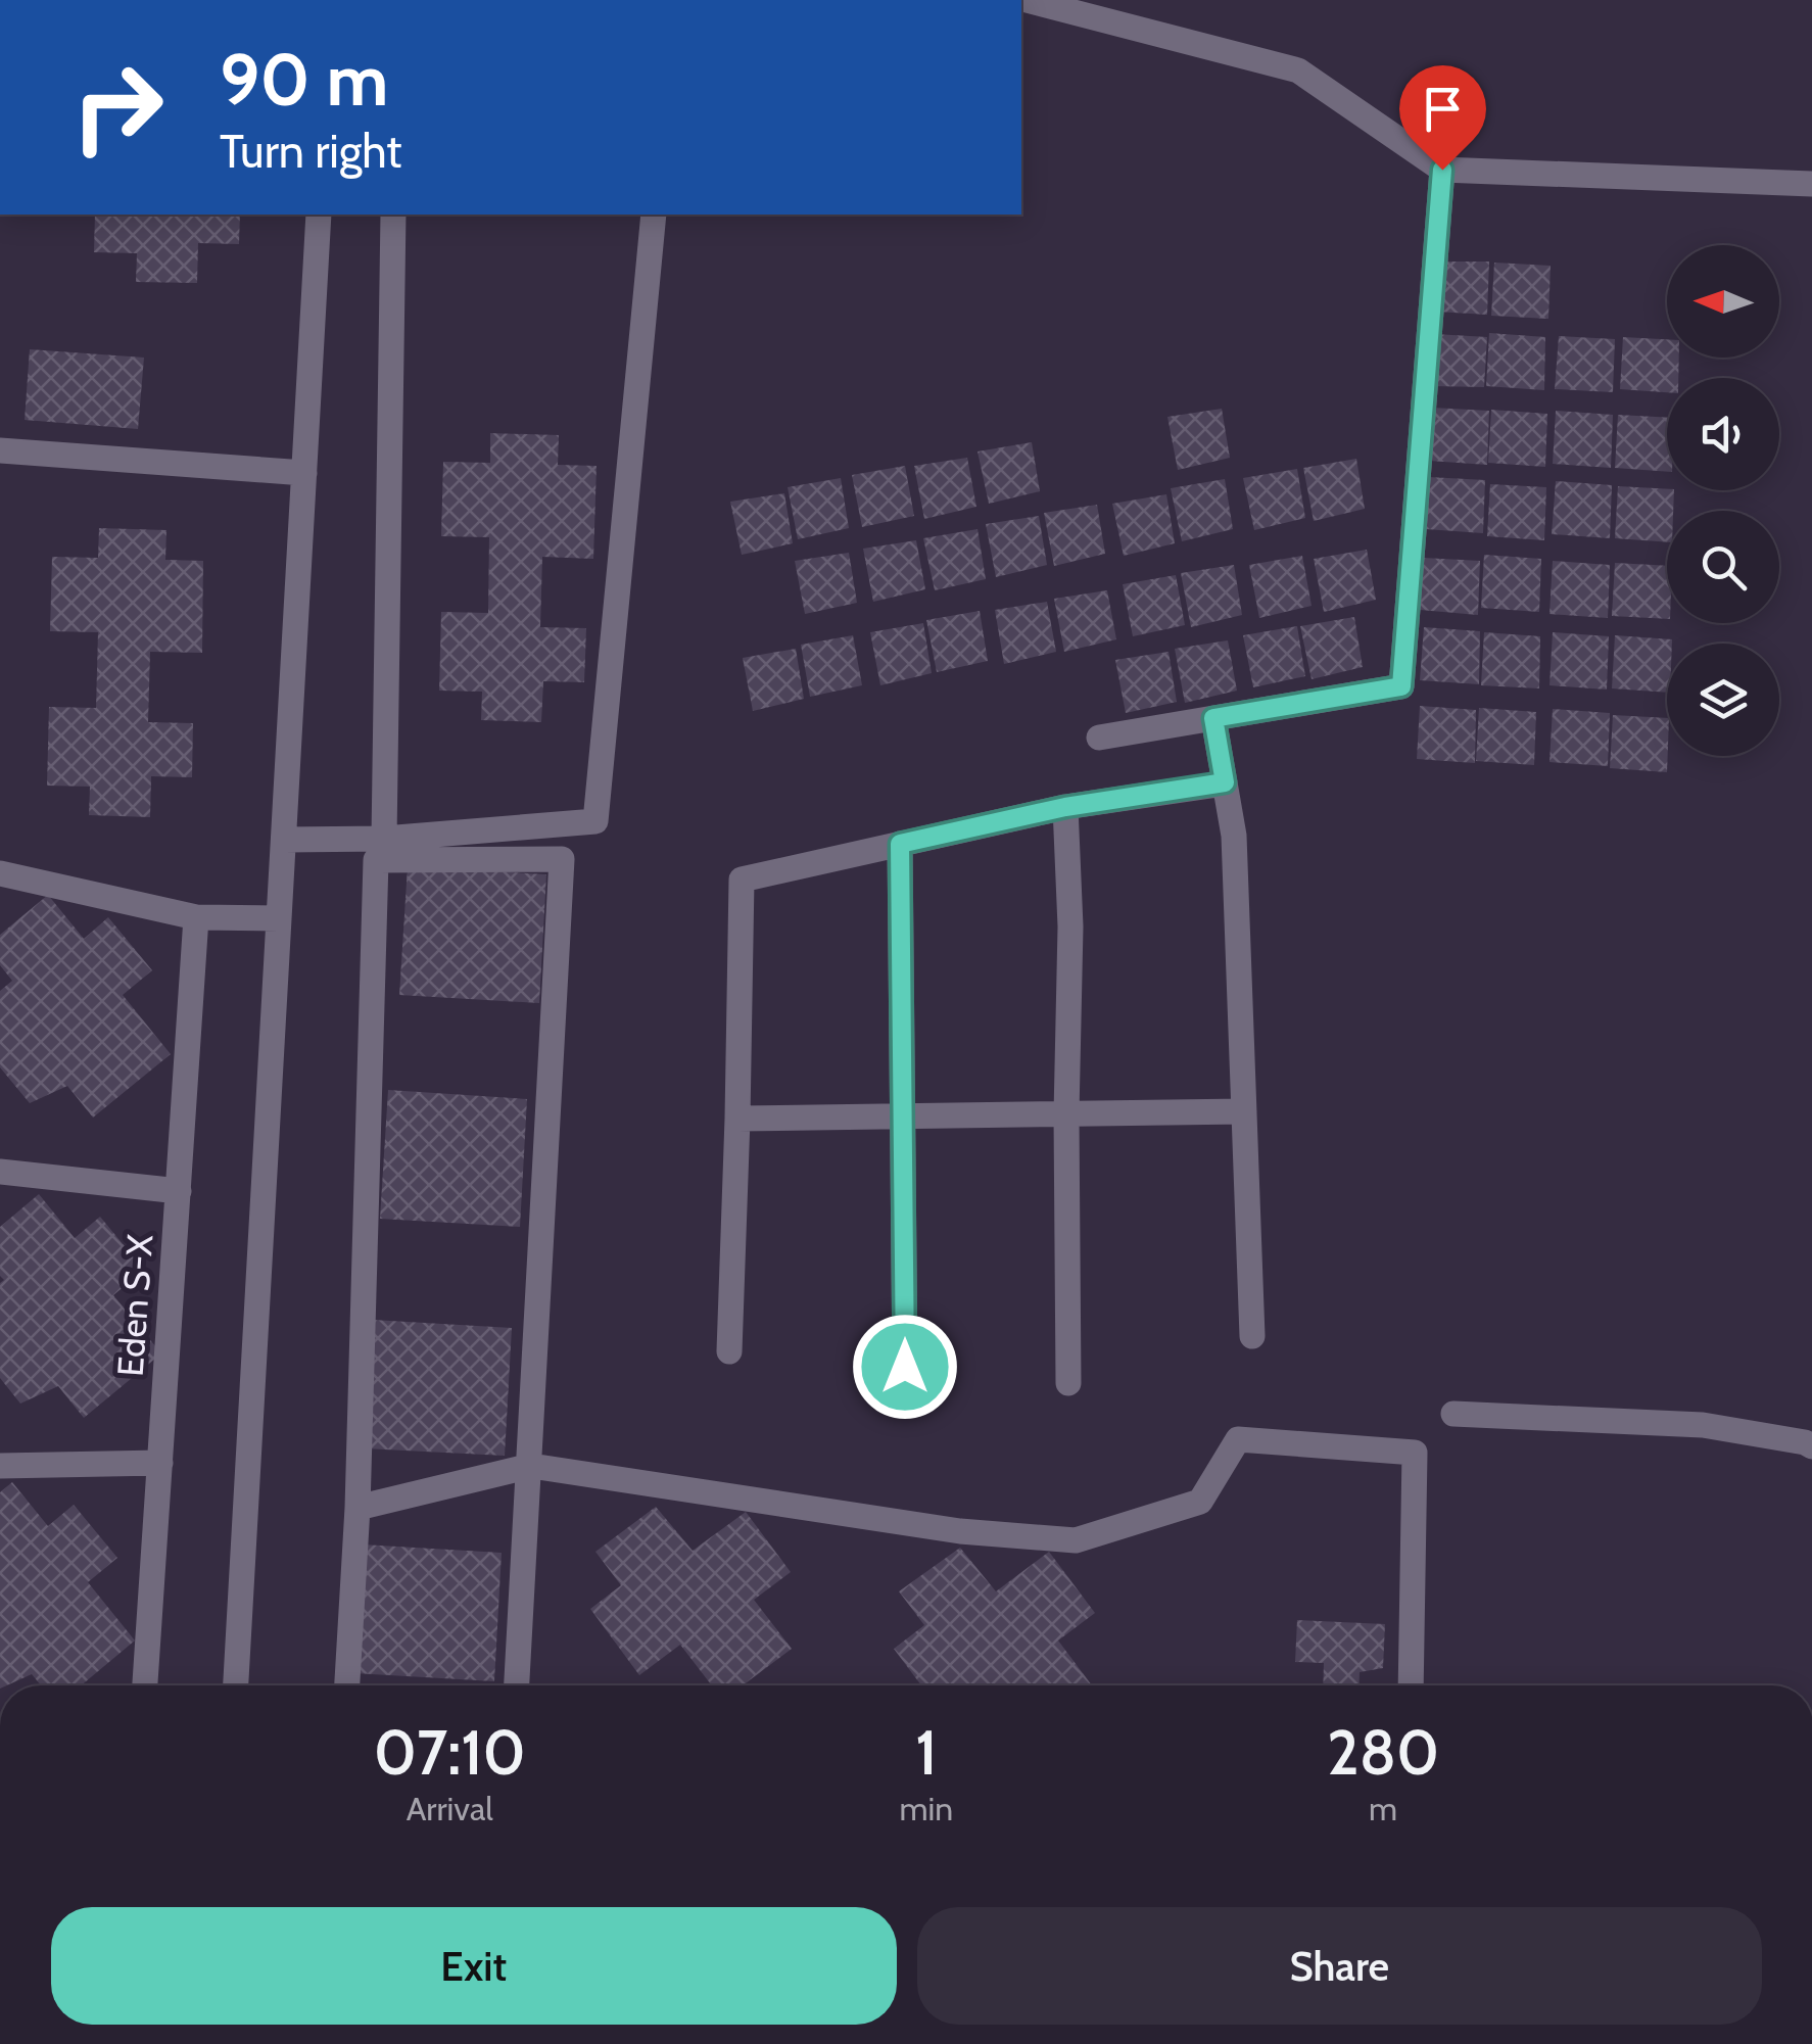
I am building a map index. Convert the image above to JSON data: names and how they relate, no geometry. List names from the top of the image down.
{
  "streets": {
    "street": ["Eden S-X"]
  },
  "north": "left",
  "page": {
    "turn": ["90 m", "Turn right"],
    "eta": [
      "07:10",
      "Arrival",
      "1",
      "min",
      "280",
      "m"
    ],
    "buttons": ["Exit", "Share"]
  }
}
